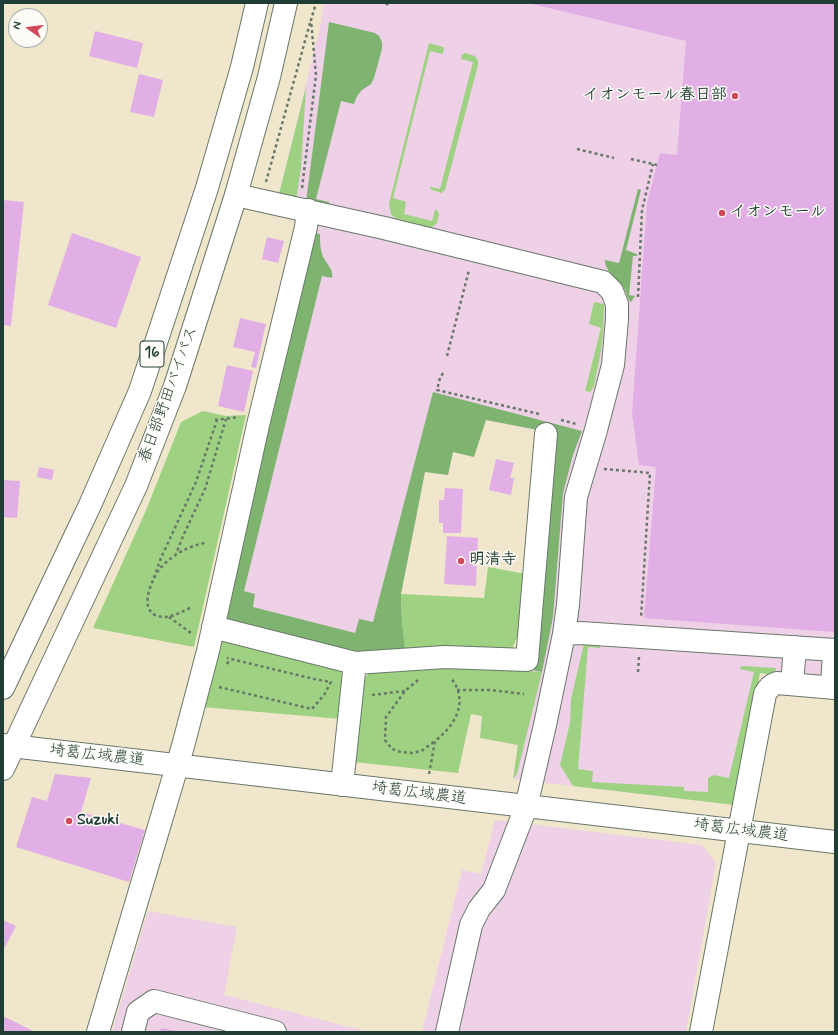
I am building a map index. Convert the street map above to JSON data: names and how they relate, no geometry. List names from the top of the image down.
{
  "streets": {
    "main road": ["16", "春日部野田バイパス", "埼葛広域農道"]
  },
  "crossings": [
    ["春日部野田バイパス", "埼葛広域農道"]
  ],
  "places": [
    "イオンモール春日部",
    "イオンモール",
    "明清寺",
    "Suzuki"
  ],
  "north": "left"
}
